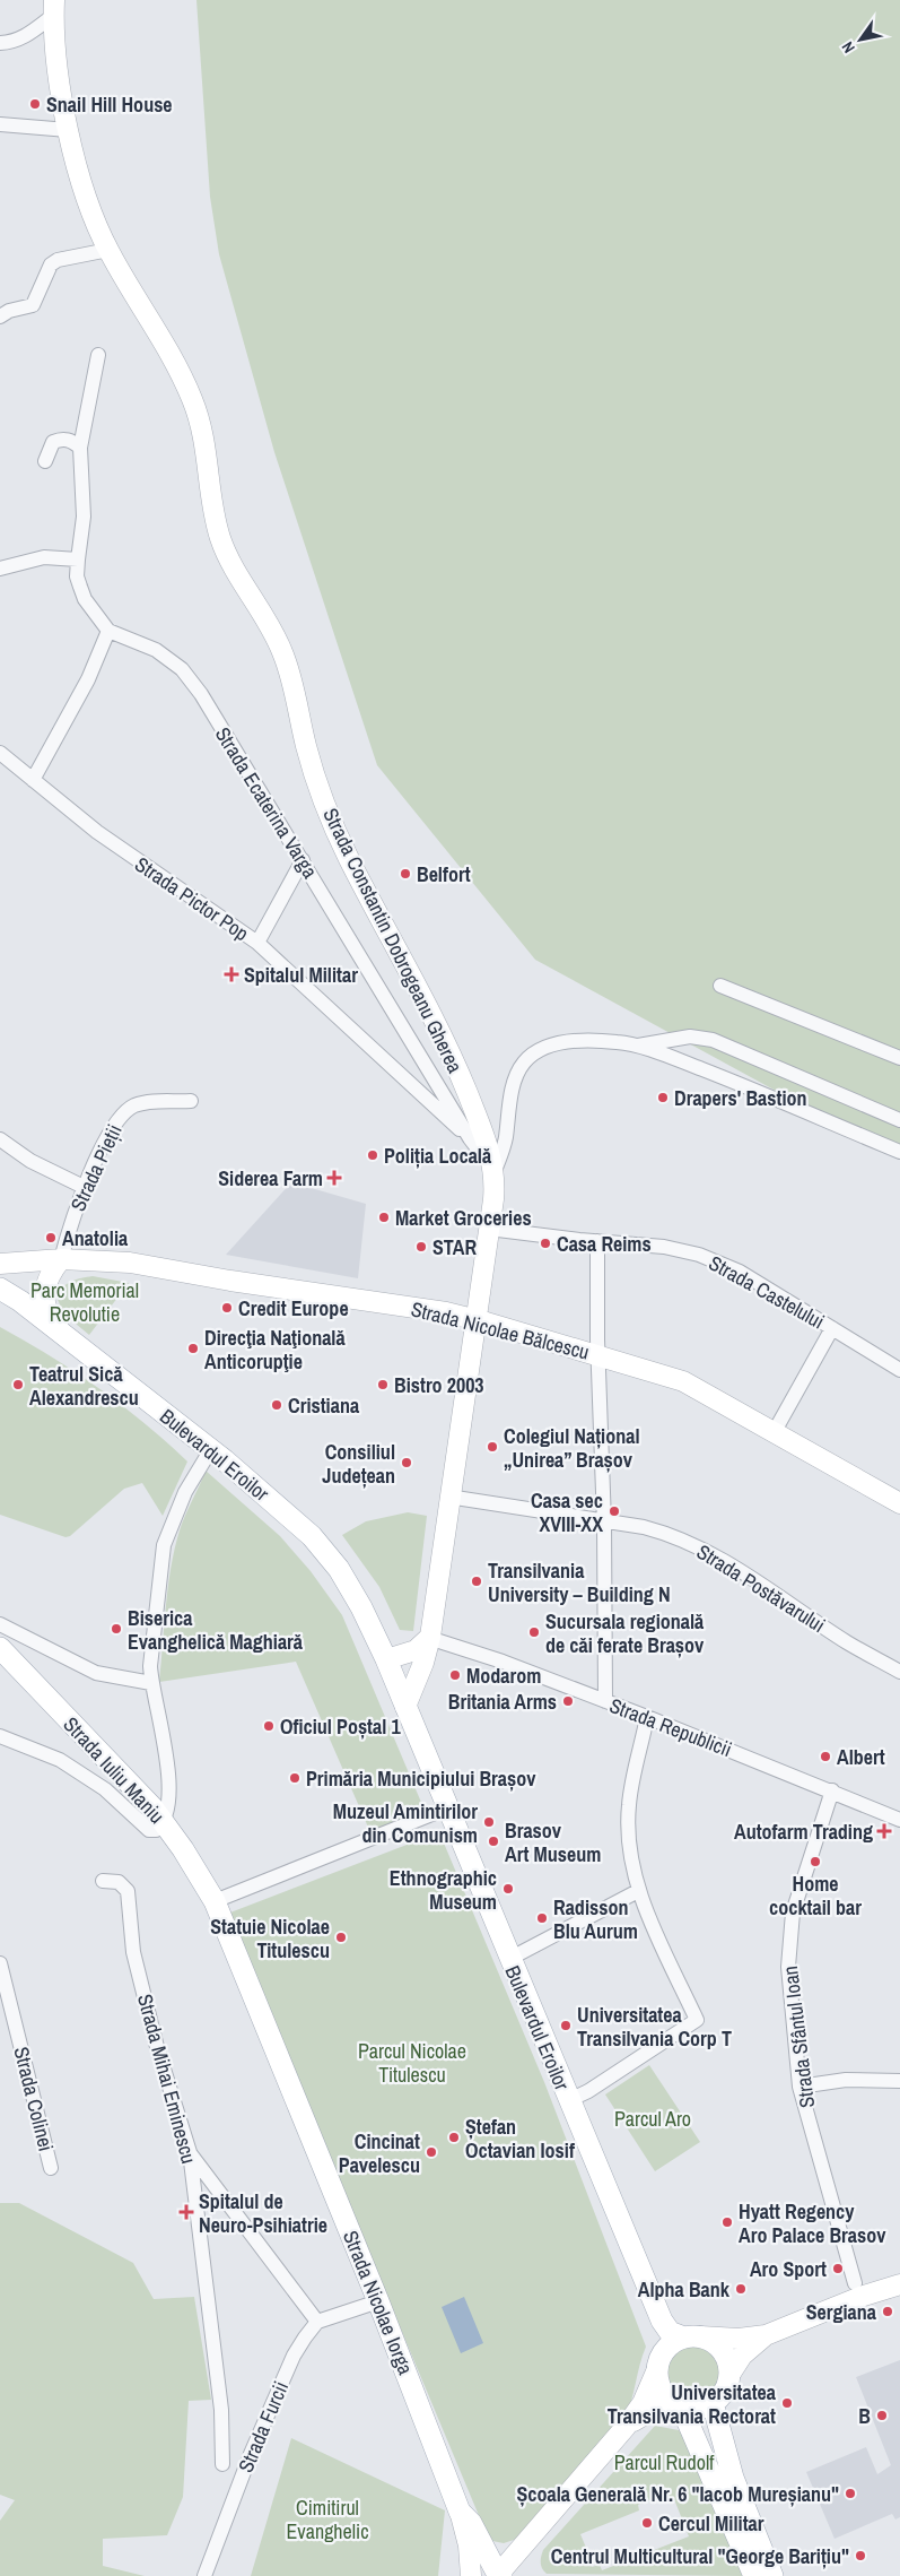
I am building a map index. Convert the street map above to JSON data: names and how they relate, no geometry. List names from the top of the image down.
{
  "streets": {
    "main road": ["Bulevardul Eroilor", "Strada Iuliu Maniu", "Strada Nicolae Iorga"],
    "street": [
      "Strada Ecaterina Varga",
      "Strada Pictor Pop",
      "Strada Constantin Dobrogeanu Gherea",
      "Strada Pieții",
      "Strada Castelului",
      "Strada Nicolae Bălcescu",
      "Strada Postăvarului",
      "Strada Republicii",
      "Strada Sfântul Ioan",
      "Strada Mihai Eminescu",
      "Strada Colinei",
      "Strada Furcii"
    ]
  },
  "crossings": [
    ["Strada Ecaterina Varga", "Strada Pictor Pop"],
    ["Strada Ecaterina Varga", "Strada Constantin Dobrogeanu Gherea"],
    ["Strada Constantin Dobrogeanu Gherea", "Strada Castelului"],
    ["Strada Constantin Dobrogeanu Gherea", "Strada Nicolae Bălcescu"],
    ["Strada Pieții", "Strada Nicolae Bălcescu"],
    ["Strada Republicii", "Strada Sfântul Ioan"],
    ["Strada Iuliu Maniu", "Strada Nicolae Iorga"]
  ],
  "parks": [
    "Parc Memorial Revolutie",
    "Parcul Nicolae Titulescu",
    "Parcul Aro",
    "Parcul Rudolf",
    "Cimitirul Evanghelic"
  ],
  "places": {
    "other": [
      "Snail Hill House",
      "Belfort",
      "Drapers' Bastion",
      "Poliția Locală",
      "Market Groceries",
      "Anatolia",
      "Casa Reims",
      "STAR",
      "Credit Europe",
      "Direcţia Naţională Anticorupţie",
      "Teatrul Sică Alexandrescu",
      "Bistro 2003",
      "Cristiana",
      "Colegiul Național „Unirea” Brașov",
      "Consiliul Județean",
      "Casa sec XVIII-XX",
      "Transilvania University – Building N",
      "Biserica Evanghelică Maghiară",
      "Sucursala regională de căi ferate Brașov",
      "Modarom",
      "Britania Arms",
      "Oficiul Poștal 1",
      "Albert",
      "Primăria Municipiului Brașov",
      "Muzeul Amintirilor din Comunism",
      "Brasov Art Museum",
      "Home cocktail bar",
      "Ethnographic Museum",
      "Radisson Blu Aurum",
      "Statuie Nicolae Titulescu",
      "Universitatea Transilvania Corp T",
      "Ștefan Octavian Iosif",
      "Cincinat Pavelescu",
      "Hyatt Regency Aro Palace Brasov",
      "Aro Sport",
      "Alpha Bank",
      "Sergiana",
      "Universitatea Transilvania Rectorat",
      "B",
      "Școala Generală Nr. 6 \"Iacob Mureșianu\"",
      "Cercul Militar",
      "Centrul Multicultural \"George Barițiu\""
    ],
    "health": [
      "Spitalul Militar",
      "Siderea Farm",
      "Autofarm Trading",
      "Spitalul de Neuro-Psihiatrie"
    ]
  },
  "north": "bottom left"
}
